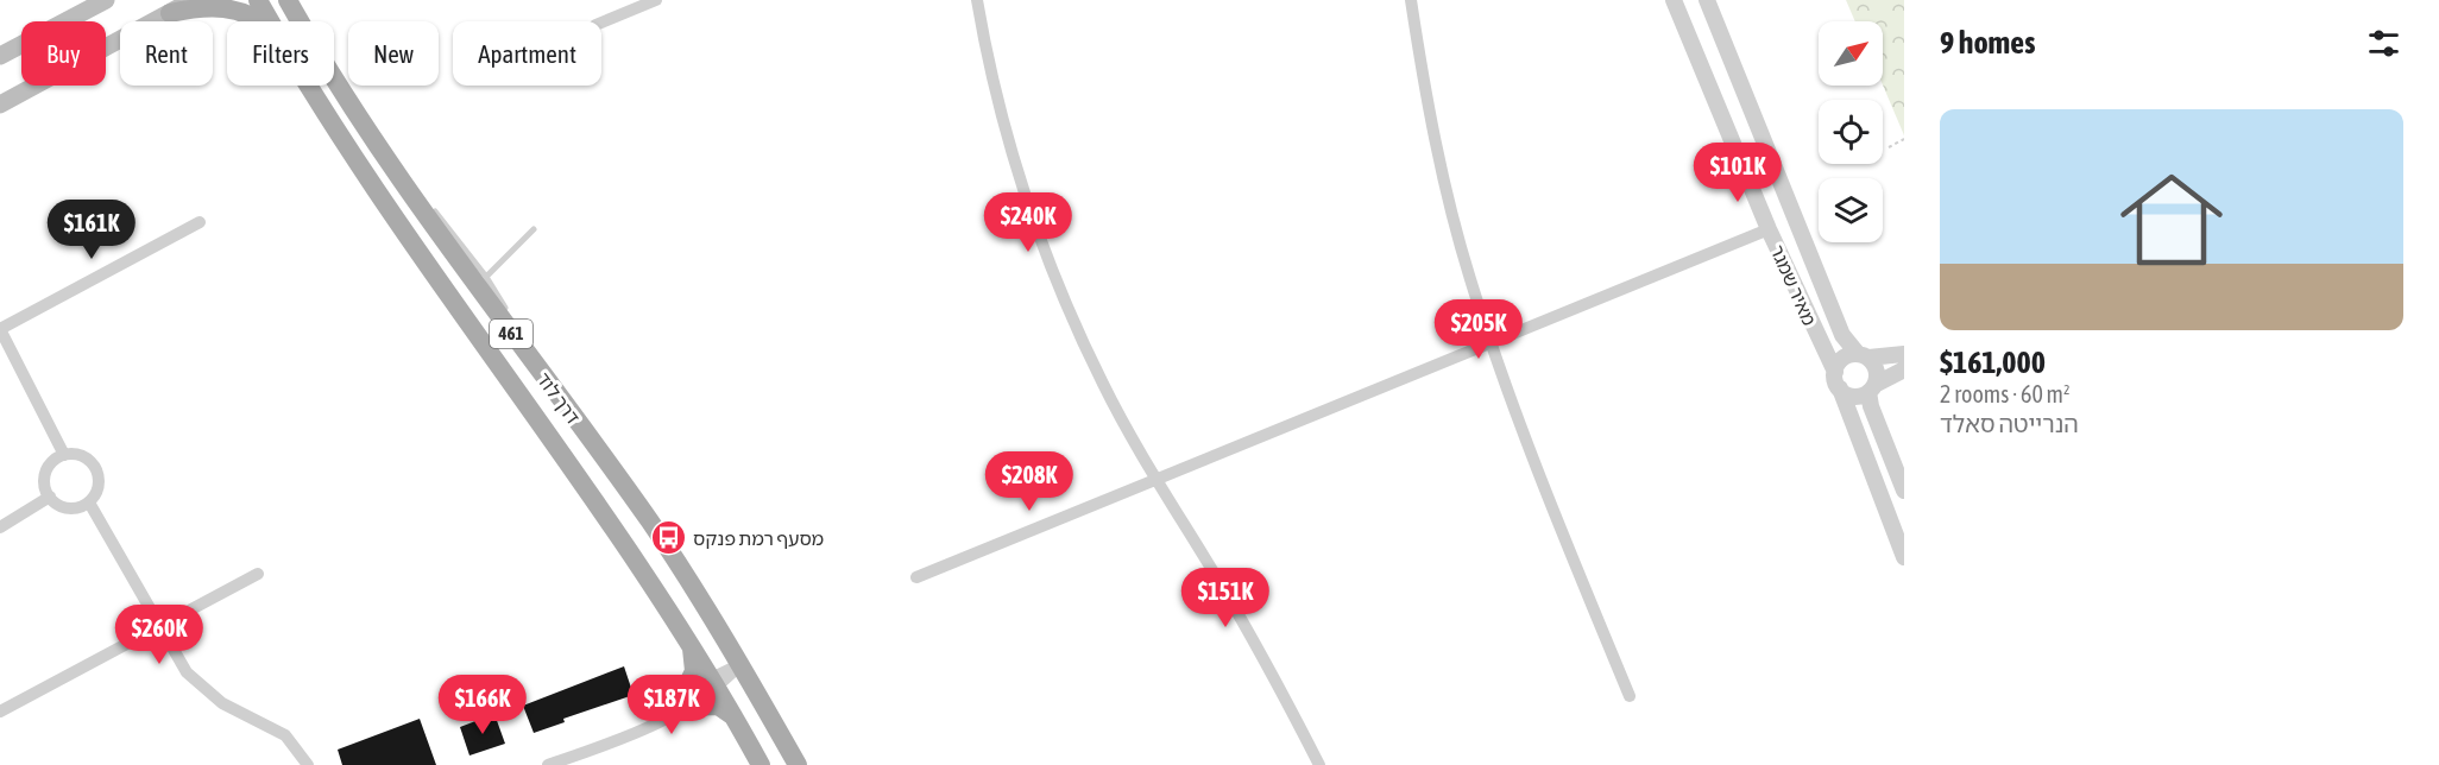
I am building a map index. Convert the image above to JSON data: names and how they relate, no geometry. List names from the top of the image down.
{
  "streets": {
    "main road": ["461", "דרך לוד"],
    "street": ["מאיר שמגר"]
  },
  "places": {
    "bus stop": ["מסעף רמת פנקס"]
  },
  "north": "top right",
  "page": {
    "heading": "9 homes",
    "chip": [
      "Buy",
      "Rent",
      "Filters",
      "New",
      "Apartment"
    ],
    "list": [
      {
        "name": "$161,000",
        "note": "2 rooms · 60 m² · הנרייטה סאלד"
      }
    ],
    "price": [
      "$101K",
      "$240K",
      "$161K",
      "$205K",
      "$208K",
      "$151K",
      "$260K",
      "$166K",
      "$187K"
    ]
  }
}
